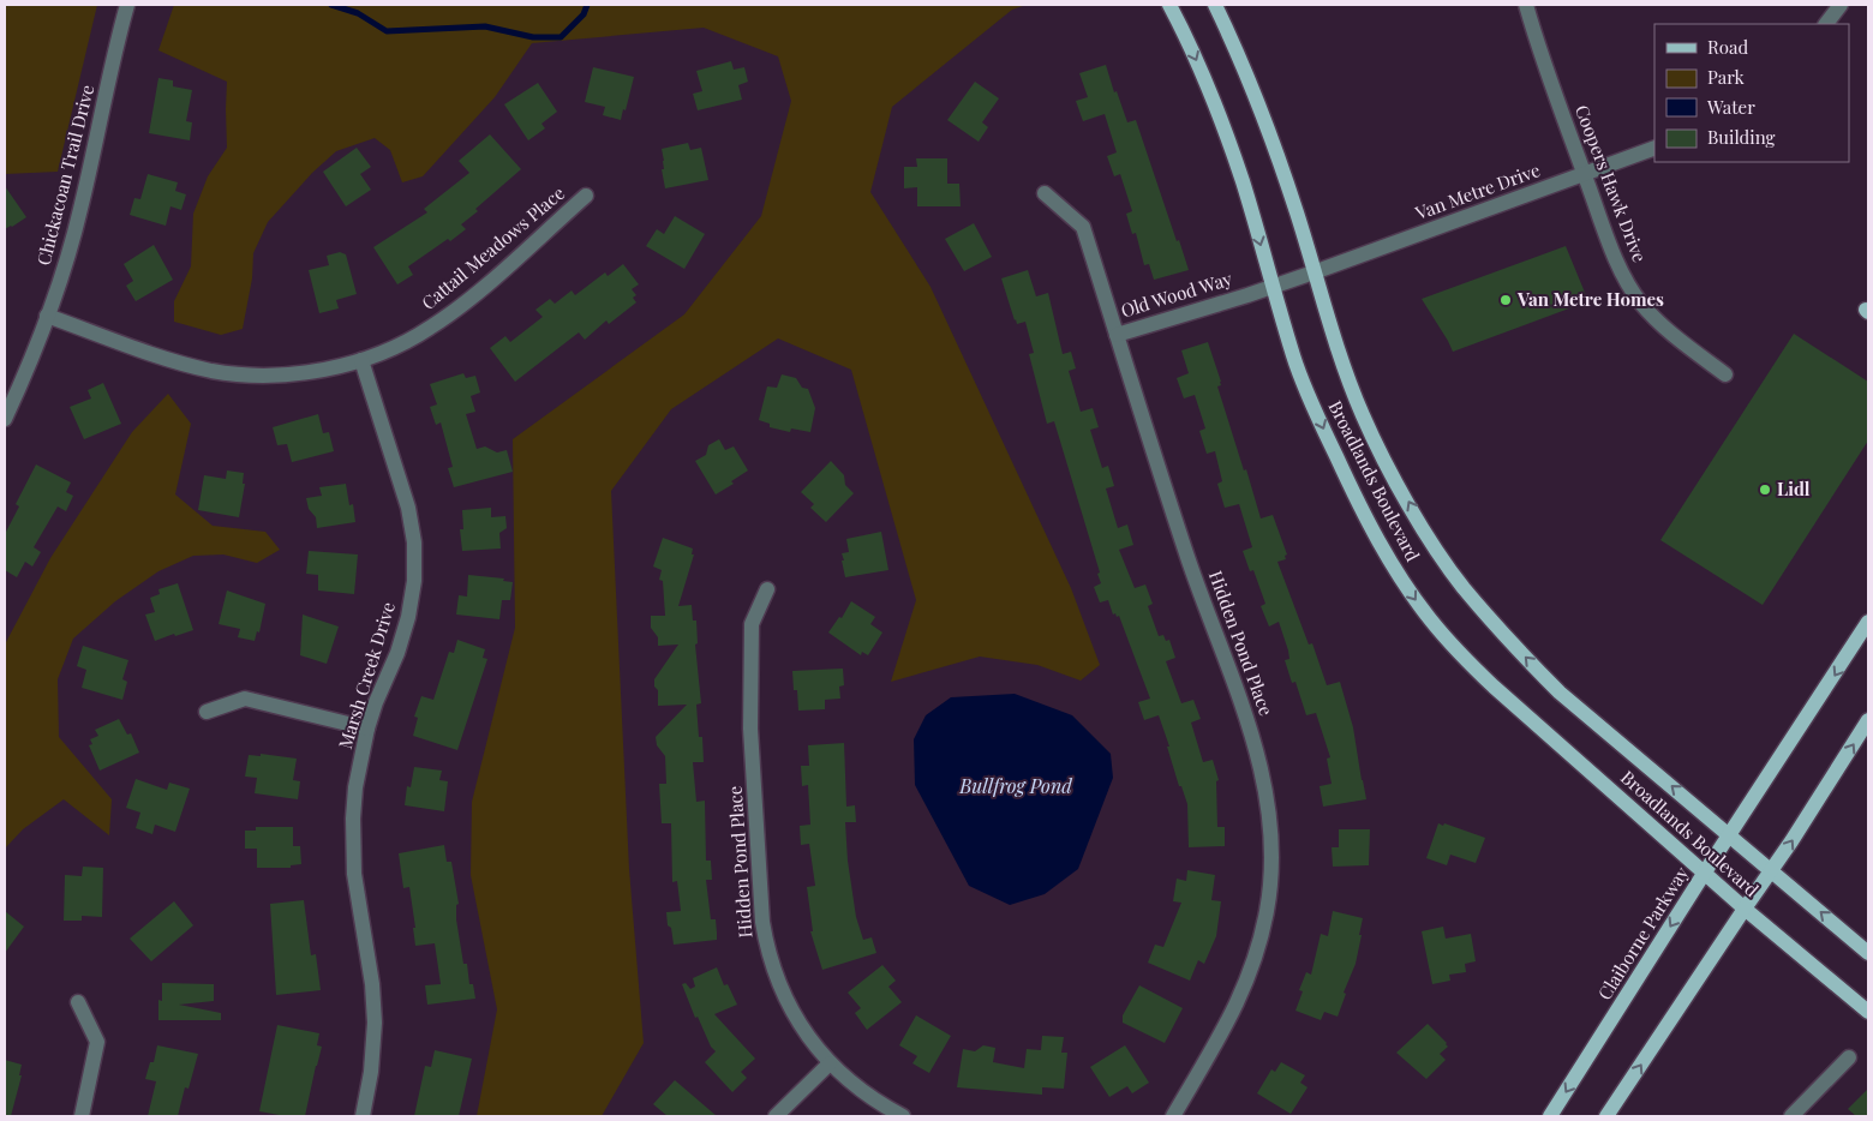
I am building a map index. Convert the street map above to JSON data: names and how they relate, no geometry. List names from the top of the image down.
{
  "streets": {
    "main road": ["Broadlands Boulevard", "Claiborne Parkway"],
    "street": [
      "Chickacoan Trail Drive",
      "Coopers Hawk Drive",
      "Van Metre Drive",
      "Cattail Meadows Place",
      "Old Wood Way",
      "Hidden Pond Place",
      "Marsh Creek Drive"
    ]
  },
  "crossings": [
    ["Chickacoan Trail Drive", "Cattail Meadows Place"],
    ["Coopers Hawk Drive", "Van Metre Drive"],
    ["Van Metre Drive", "Old Wood Way"],
    ["Van Metre Drive", "Broadlands Boulevard"],
    ["Cattail Meadows Place", "Marsh Creek Drive"],
    ["Old Wood Way", "Broadlands Boulevard"],
    ["Old Wood Way", "Hidden Pond Place"],
    ["Broadlands Boulevard", "Claiborne Parkway"]
  ],
  "water": ["Bullfrog Pond"],
  "places": ["Van Metre Homes", "Lidl"],
  "legend": [
    "Road",
    "Park",
    "Water",
    "Building"
  ]
}
